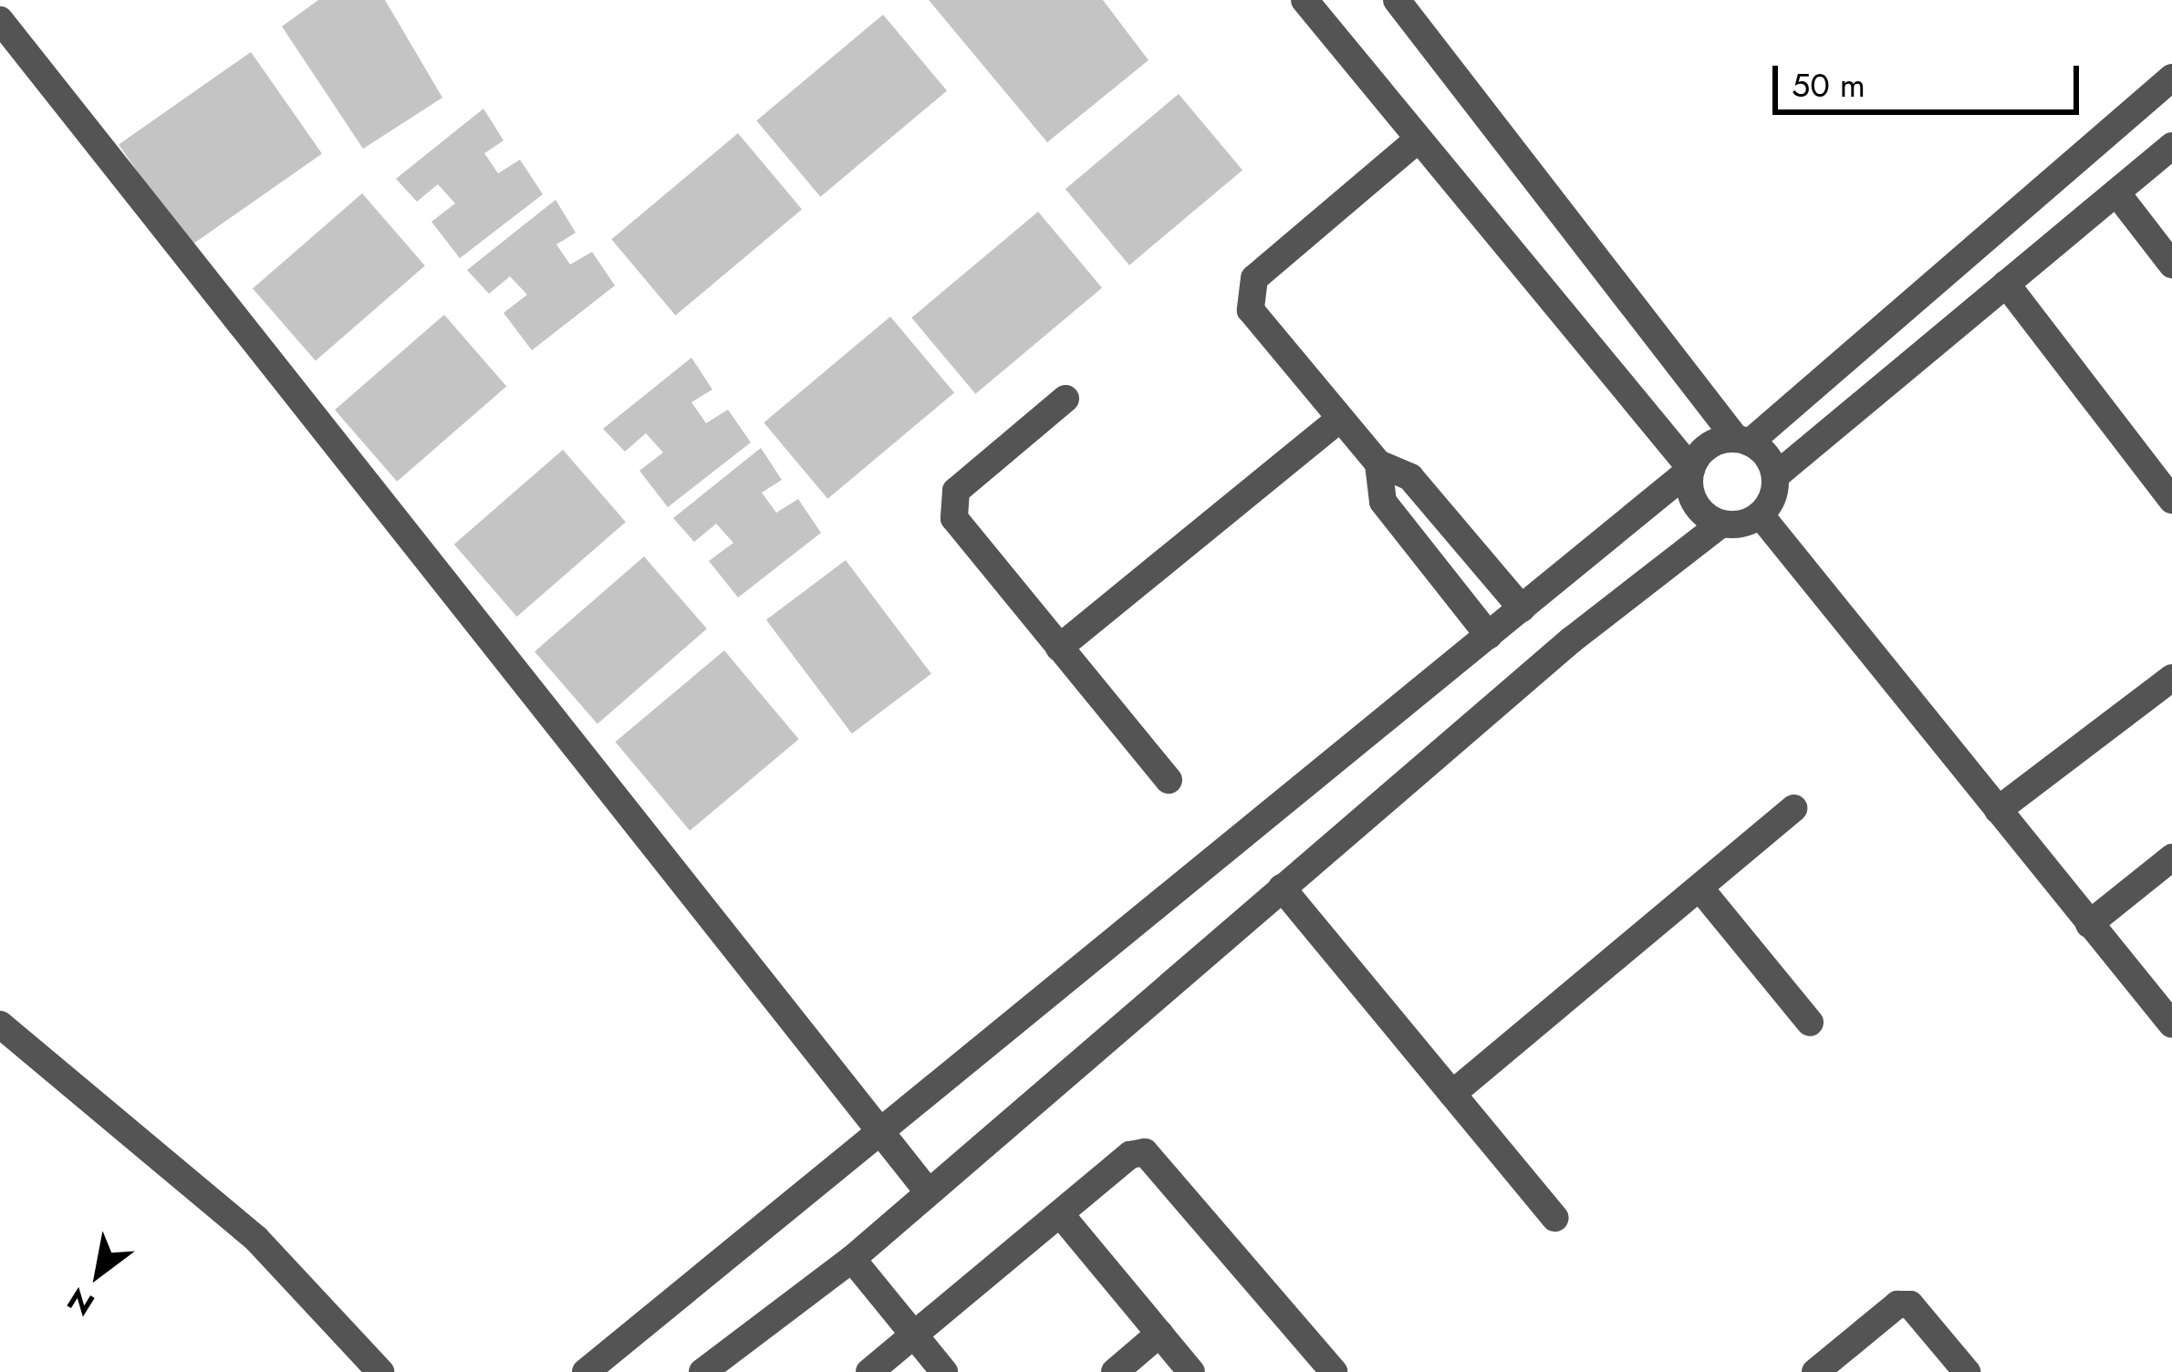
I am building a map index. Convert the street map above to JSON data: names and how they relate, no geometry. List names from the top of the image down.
{
  "scale_bar": "50 m",
  "north": "bottom left"
}
